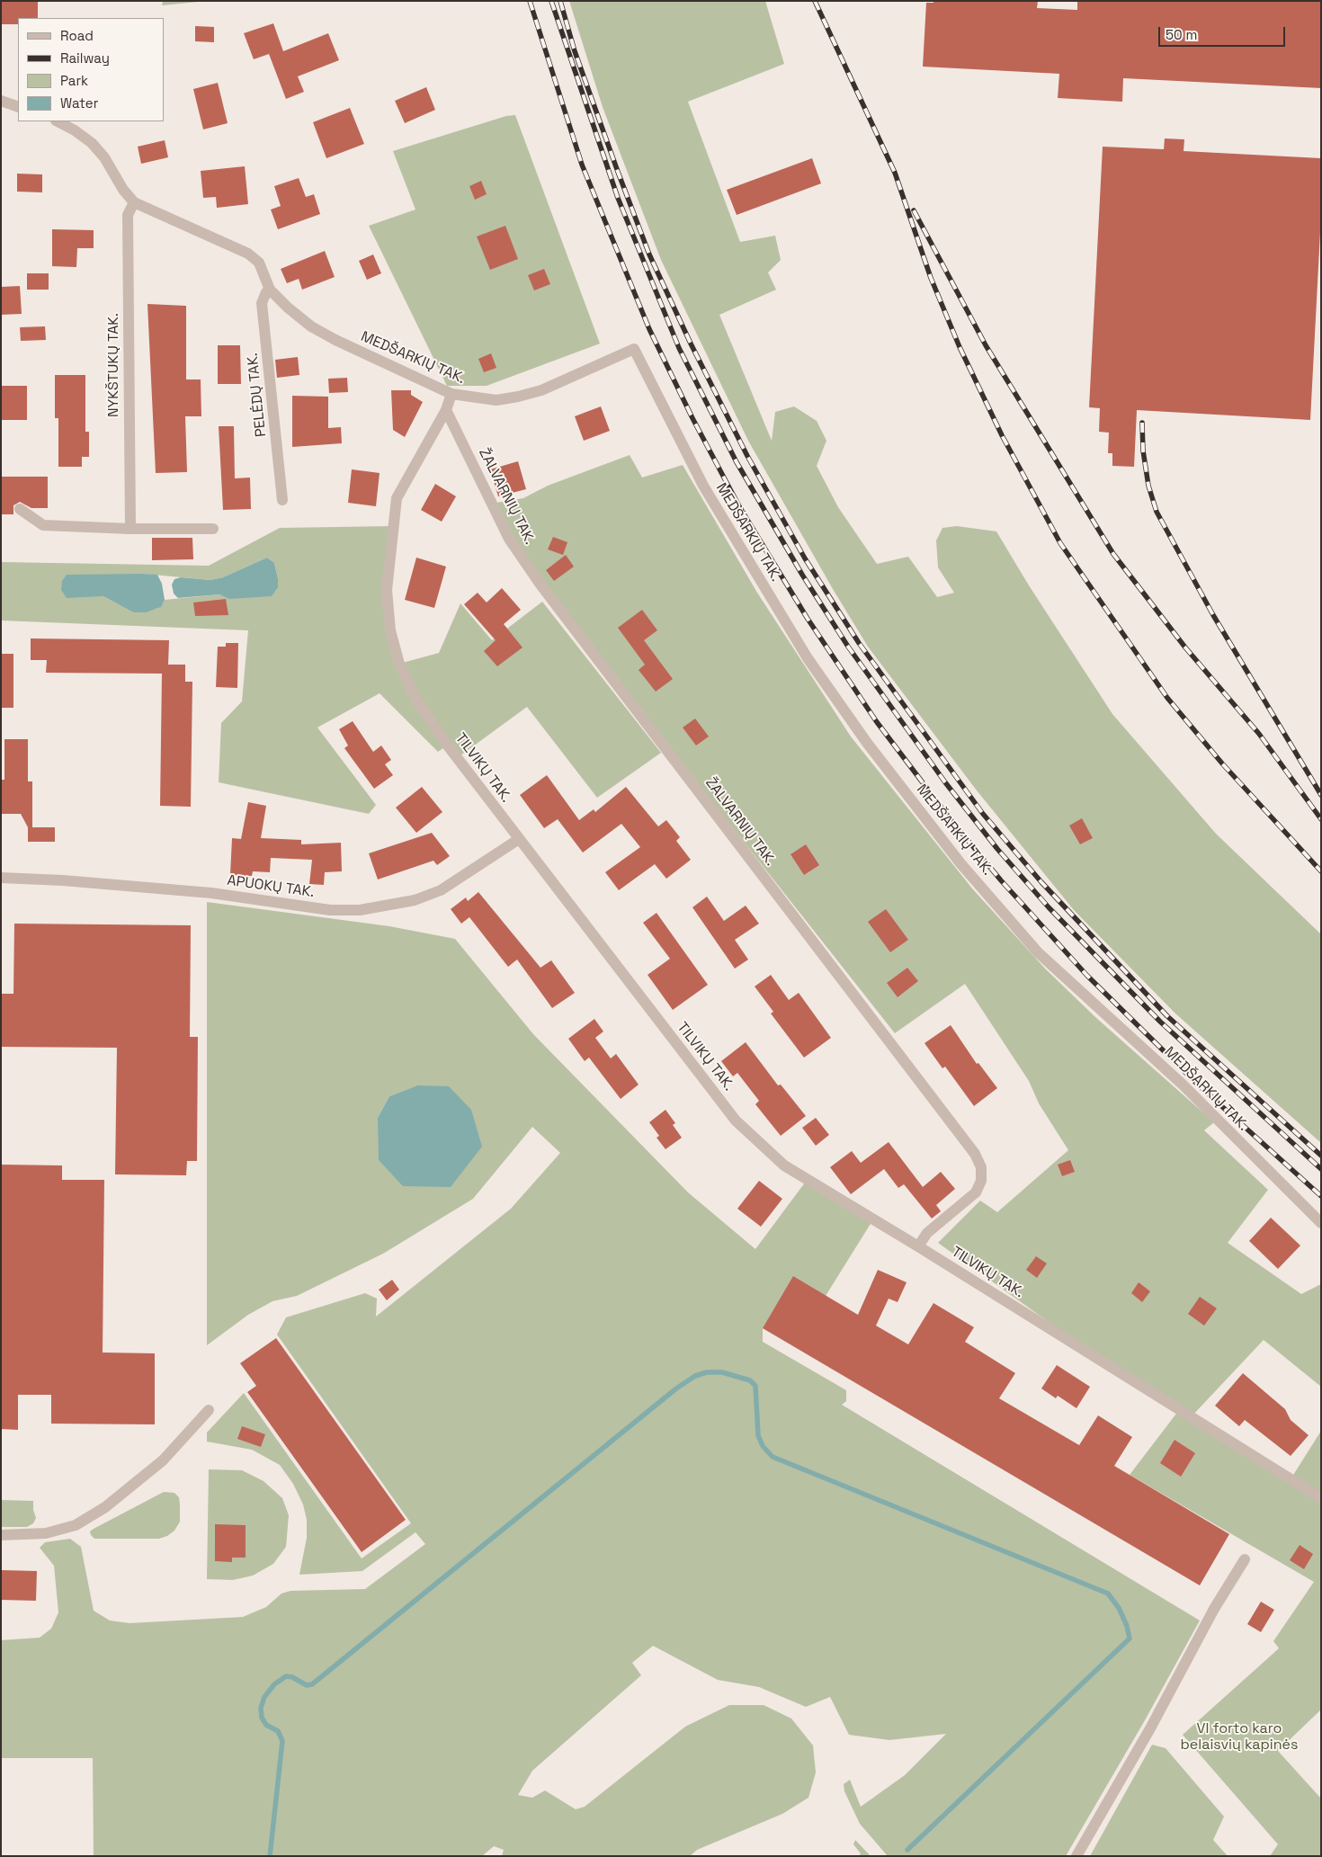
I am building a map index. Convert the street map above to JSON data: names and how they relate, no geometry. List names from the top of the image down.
{
  "streets": {
    "street": [
      "MEDŠARKIŲ TAK.",
      "NYKŠTUKŲ TAK.",
      "PELĖDŲ TAK.",
      "ŽALVARNIŲ TAK.",
      "TILVIKŲ TAK.",
      "APUOKŲ TAK."
    ]
  },
  "crossings": [
    ["MEDŠARKIŲ TAK.", "NYKŠTUKŲ TAK."],
    ["MEDŠARKIŲ TAK.", "PELĖDŲ TAK."],
    ["ŽALVARNIŲ TAK.", "TILVIKŲ TAK."],
    ["TILVIKŲ TAK.", "APUOKŲ TAK."]
  ],
  "parks": ["VI forto karo belaisvių kapinės"],
  "legend": [
    "Road",
    "Railway",
    "Park",
    "Water"
  ],
  "scale_bar": "50 m"
}
